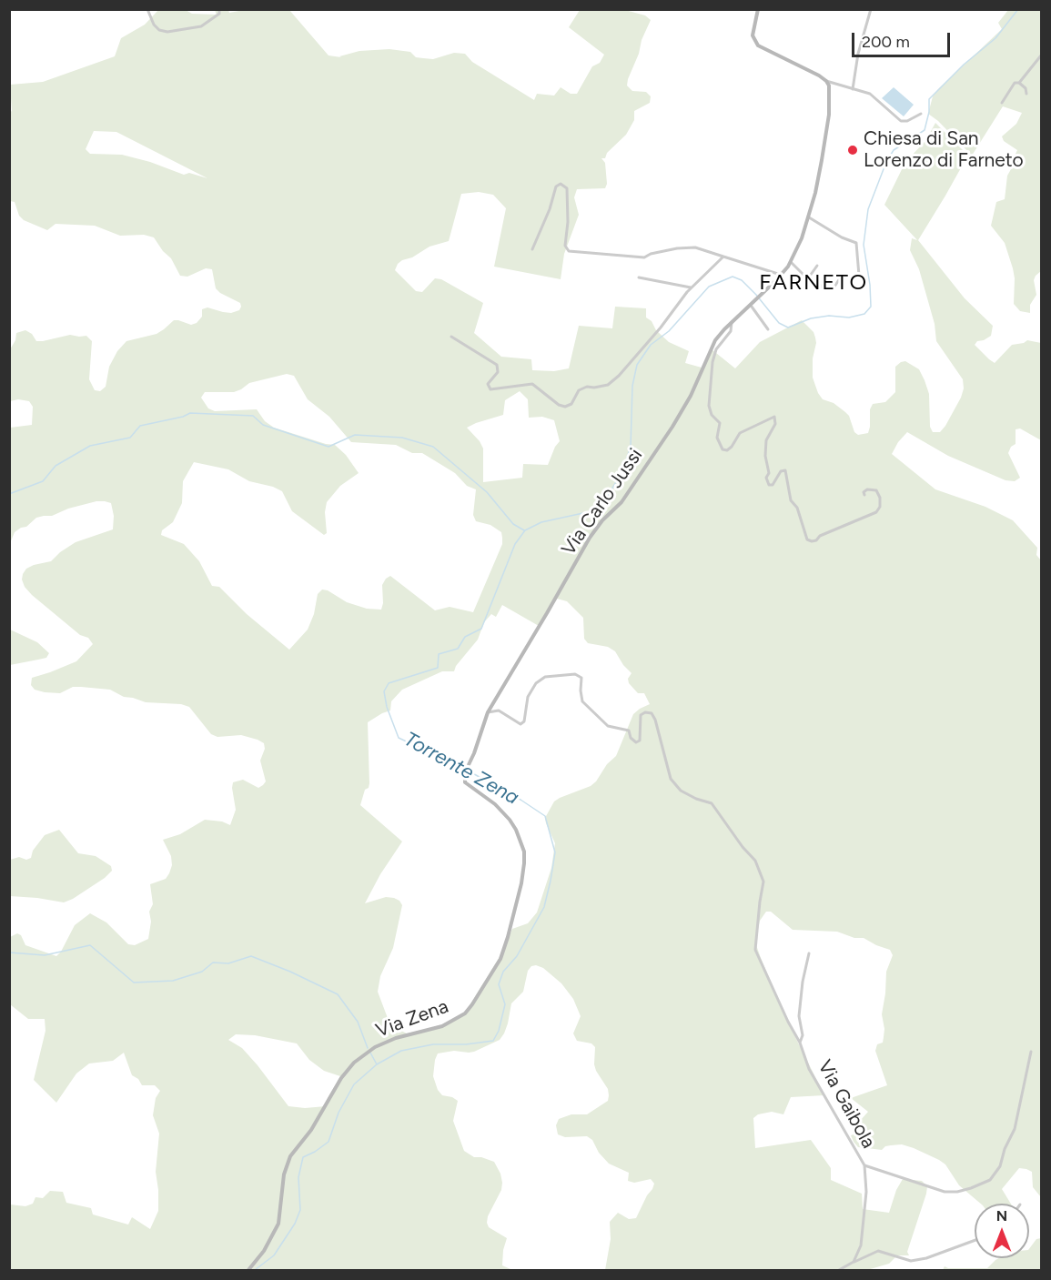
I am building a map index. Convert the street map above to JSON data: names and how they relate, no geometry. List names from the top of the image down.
{
  "streets": {
    "street": ["Via Carlo Jussi", "Via Zena", "Via Gaibola"]
  },
  "crossings": [
    ["Via Carlo Jussi", "Via Zena"]
  ],
  "districts": ["FARNETO"],
  "water": ["Torrente Zena"],
  "places": ["Chiesa di San Lorenzo di Farneto"],
  "scale_bar": "200 m",
  "north": "top"
}
